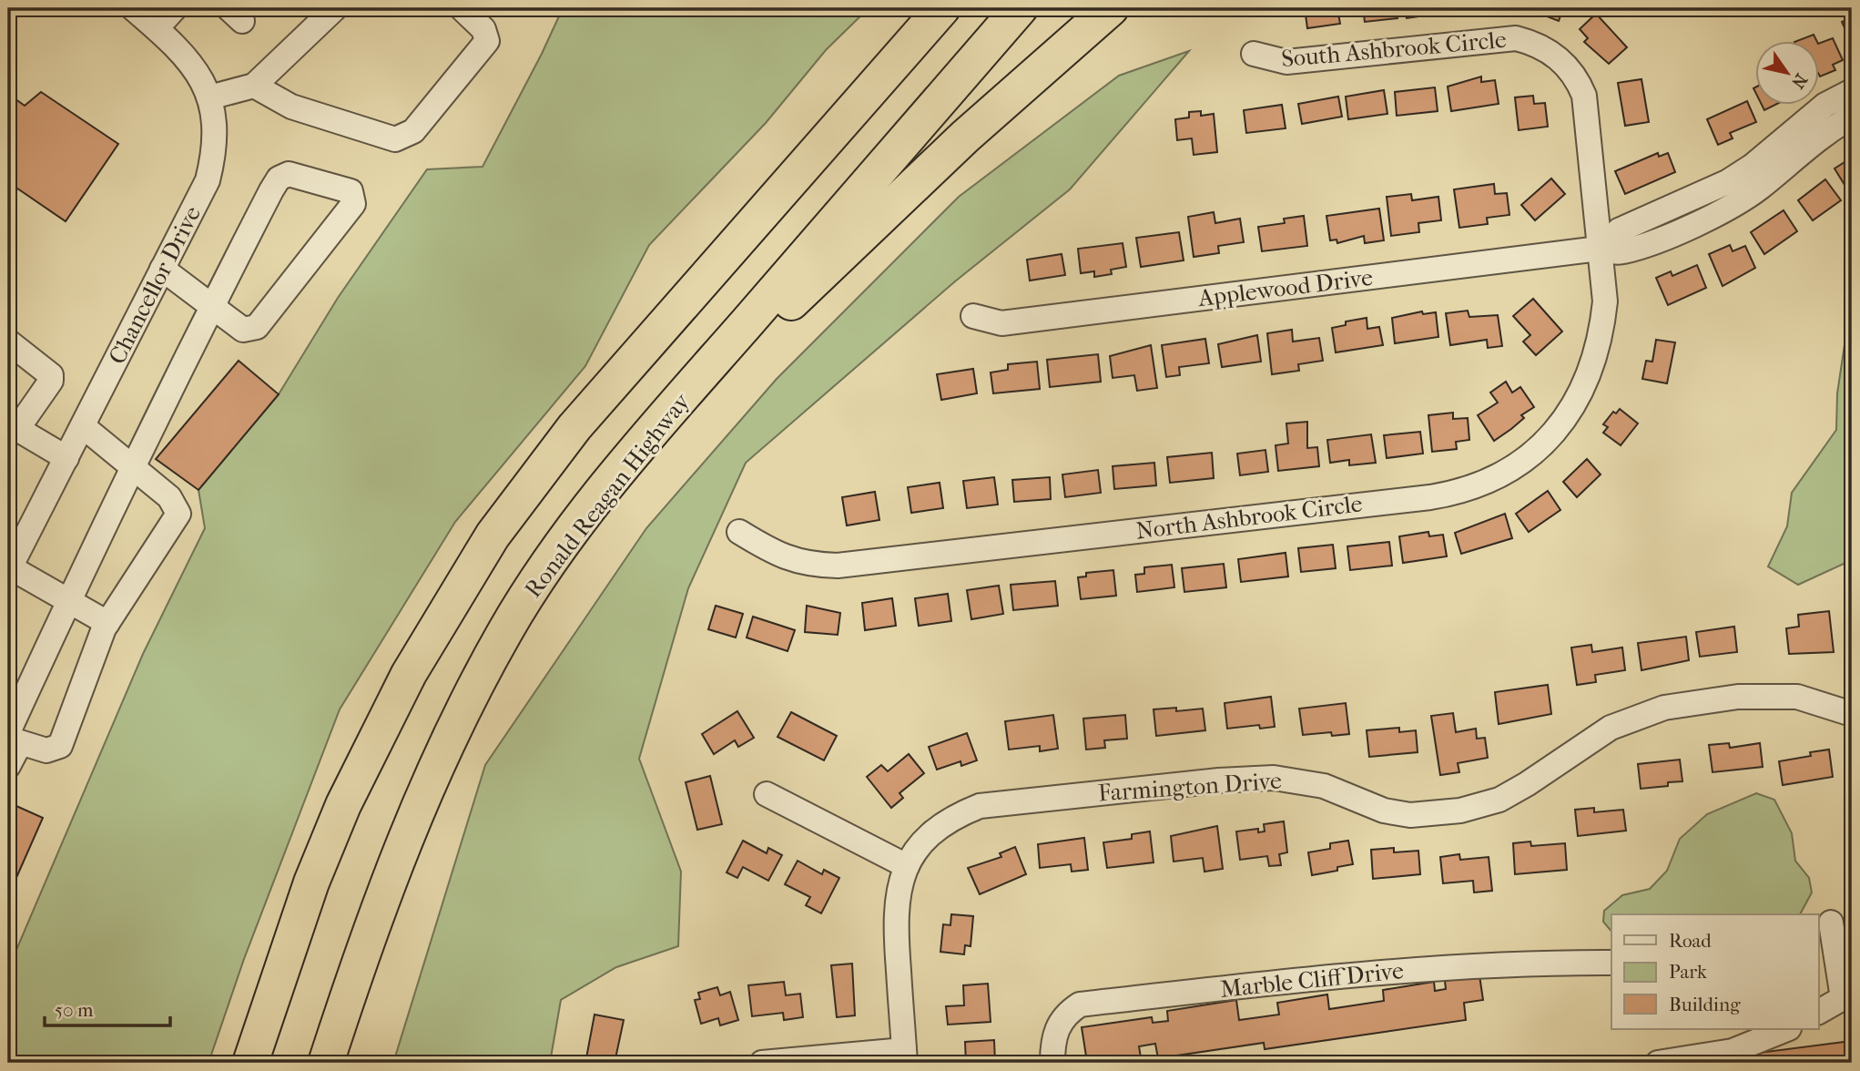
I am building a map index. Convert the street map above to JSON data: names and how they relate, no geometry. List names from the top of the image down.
{
  "streets": {
    "highway": ["Ronald Reagan Highway"],
    "street": [
      "South Ashbrook Circle",
      "Chancellor Drive",
      "Applewood Drive",
      "North Ashbrook Circle",
      "Farmington Drive",
      "Marble Cliff Drive"
    ]
  },
  "crossings": [
    ["South Ashbrook Circle", "Applewood Drive"],
    ["South Ashbrook Circle", "North Ashbrook Circle"],
    ["Applewood Drive", "North Ashbrook Circle"]
  ],
  "legend": ["Road", "Park", "Building"],
  "scale_bar": "50 m",
  "north": "bottom right"
}
